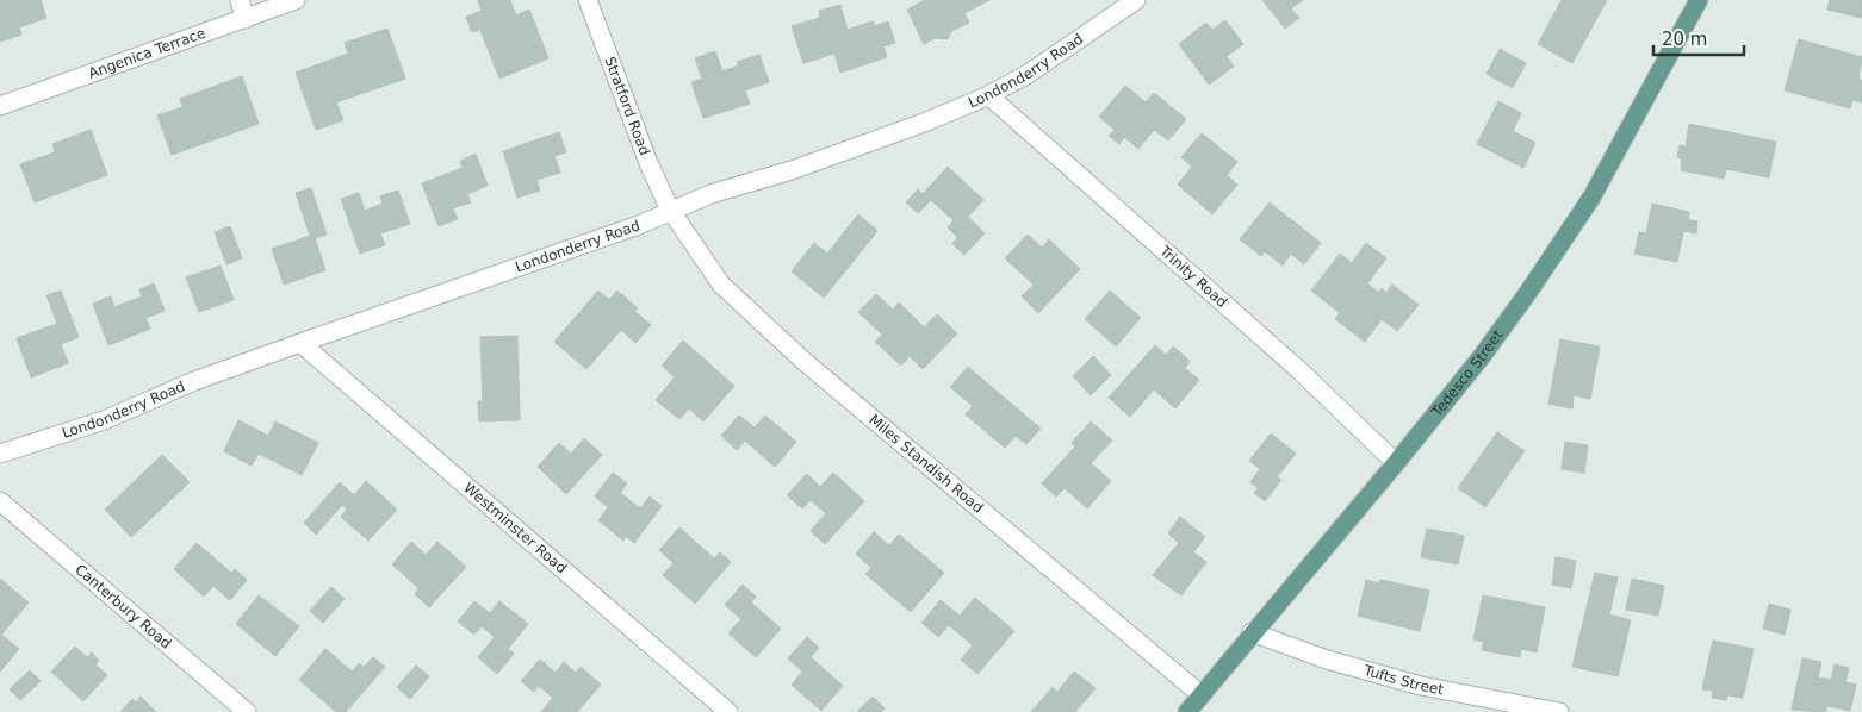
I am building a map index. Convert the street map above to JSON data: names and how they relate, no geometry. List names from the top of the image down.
{
  "streets": {
    "main road": ["Tedesco Street"],
    "street": [
      "Angenica Terrace",
      "Londonderry Road",
      "Stratford Road",
      "Trinity Road",
      "Miles Standish Road",
      "Westminster Road",
      "Canterbury Road",
      "Tufts Street"
    ]
  },
  "crossings": [
    ["Londonderry Road", "Stratford Road"],
    ["Londonderry Road", "Trinity Road"],
    ["Londonderry Road", "Miles Standish Road"],
    ["Londonderry Road", "Westminster Road"],
    ["Stratford Road", "Miles Standish Road"],
    ["Trinity Road", "Tedesco Street"],
    ["Tedesco Street", "Miles Standish Road"],
    ["Tedesco Street", "Tufts Street"]
  ],
  "scale_bar": "20 m"
}
